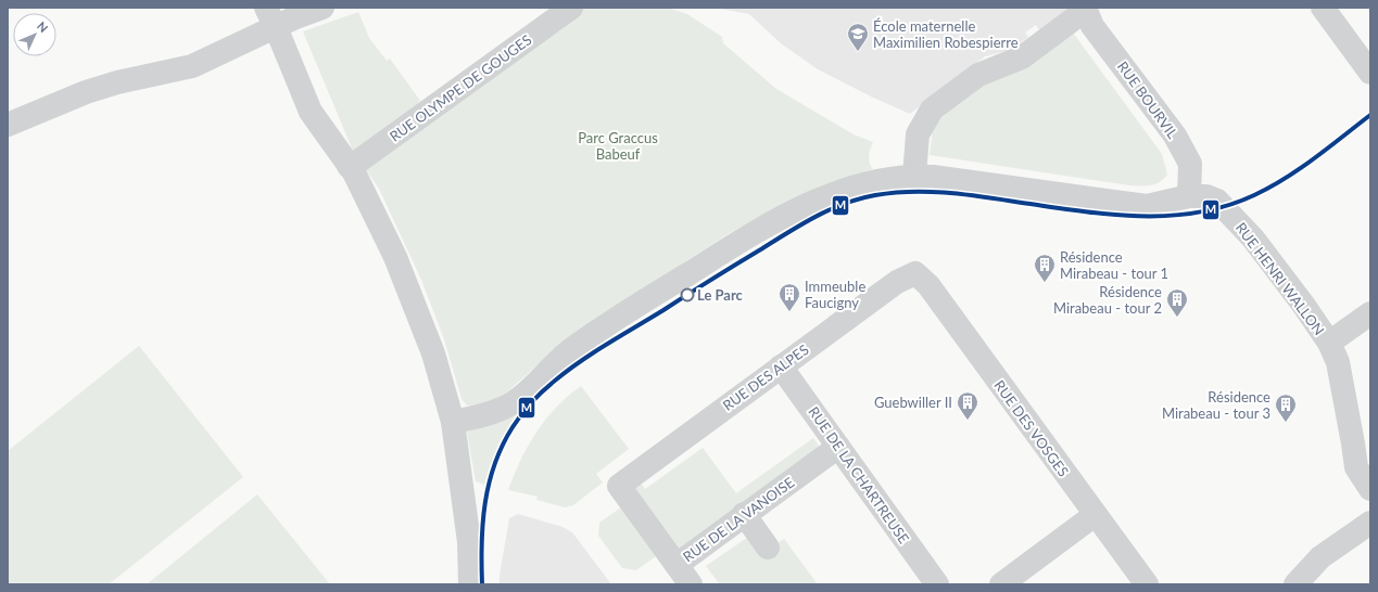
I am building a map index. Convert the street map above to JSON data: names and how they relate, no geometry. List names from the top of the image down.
{
  "streets": {
    "street": [
      "RUE OLYMPE DE GOUGES",
      "RUE BOURVIL",
      "RUE HENRI WALLON",
      "RUE DES ALPES",
      "RUE DES VOSGES",
      "RUE DE LA CHARTREUSE",
      "RUE DE LA VANOISE"
    ]
  },
  "crossings": [
    ["RUE BOURVIL", "RUE HENRI WALLON"],
    ["RUE DES ALPES", "RUE DES VOSGES"],
    ["RUE DES ALPES", "RUE DE LA CHARTREUSE"],
    ["RUE DES ALPES", "RUE DE LA VANOISE"],
    ["RUE DE LA CHARTREUSE", "RUE DE LA VANOISE"]
  ],
  "parks": ["Parc Graccus Babeuf"],
  "places": {
    "school or university": ["École maternelle Maximilien Robespierre"],
    "building": [
      "Résidence Mirabeau - tour 1",
      "Immeuble Faucigny",
      "Résidence Mirabeau - tour 2",
      "Guebwiller II",
      "Résidence Mirabeau - tour 3"
    ],
    "other": ["Le Parc"]
  },
  "lines": ["transit line M"],
  "north": "top right"
}
